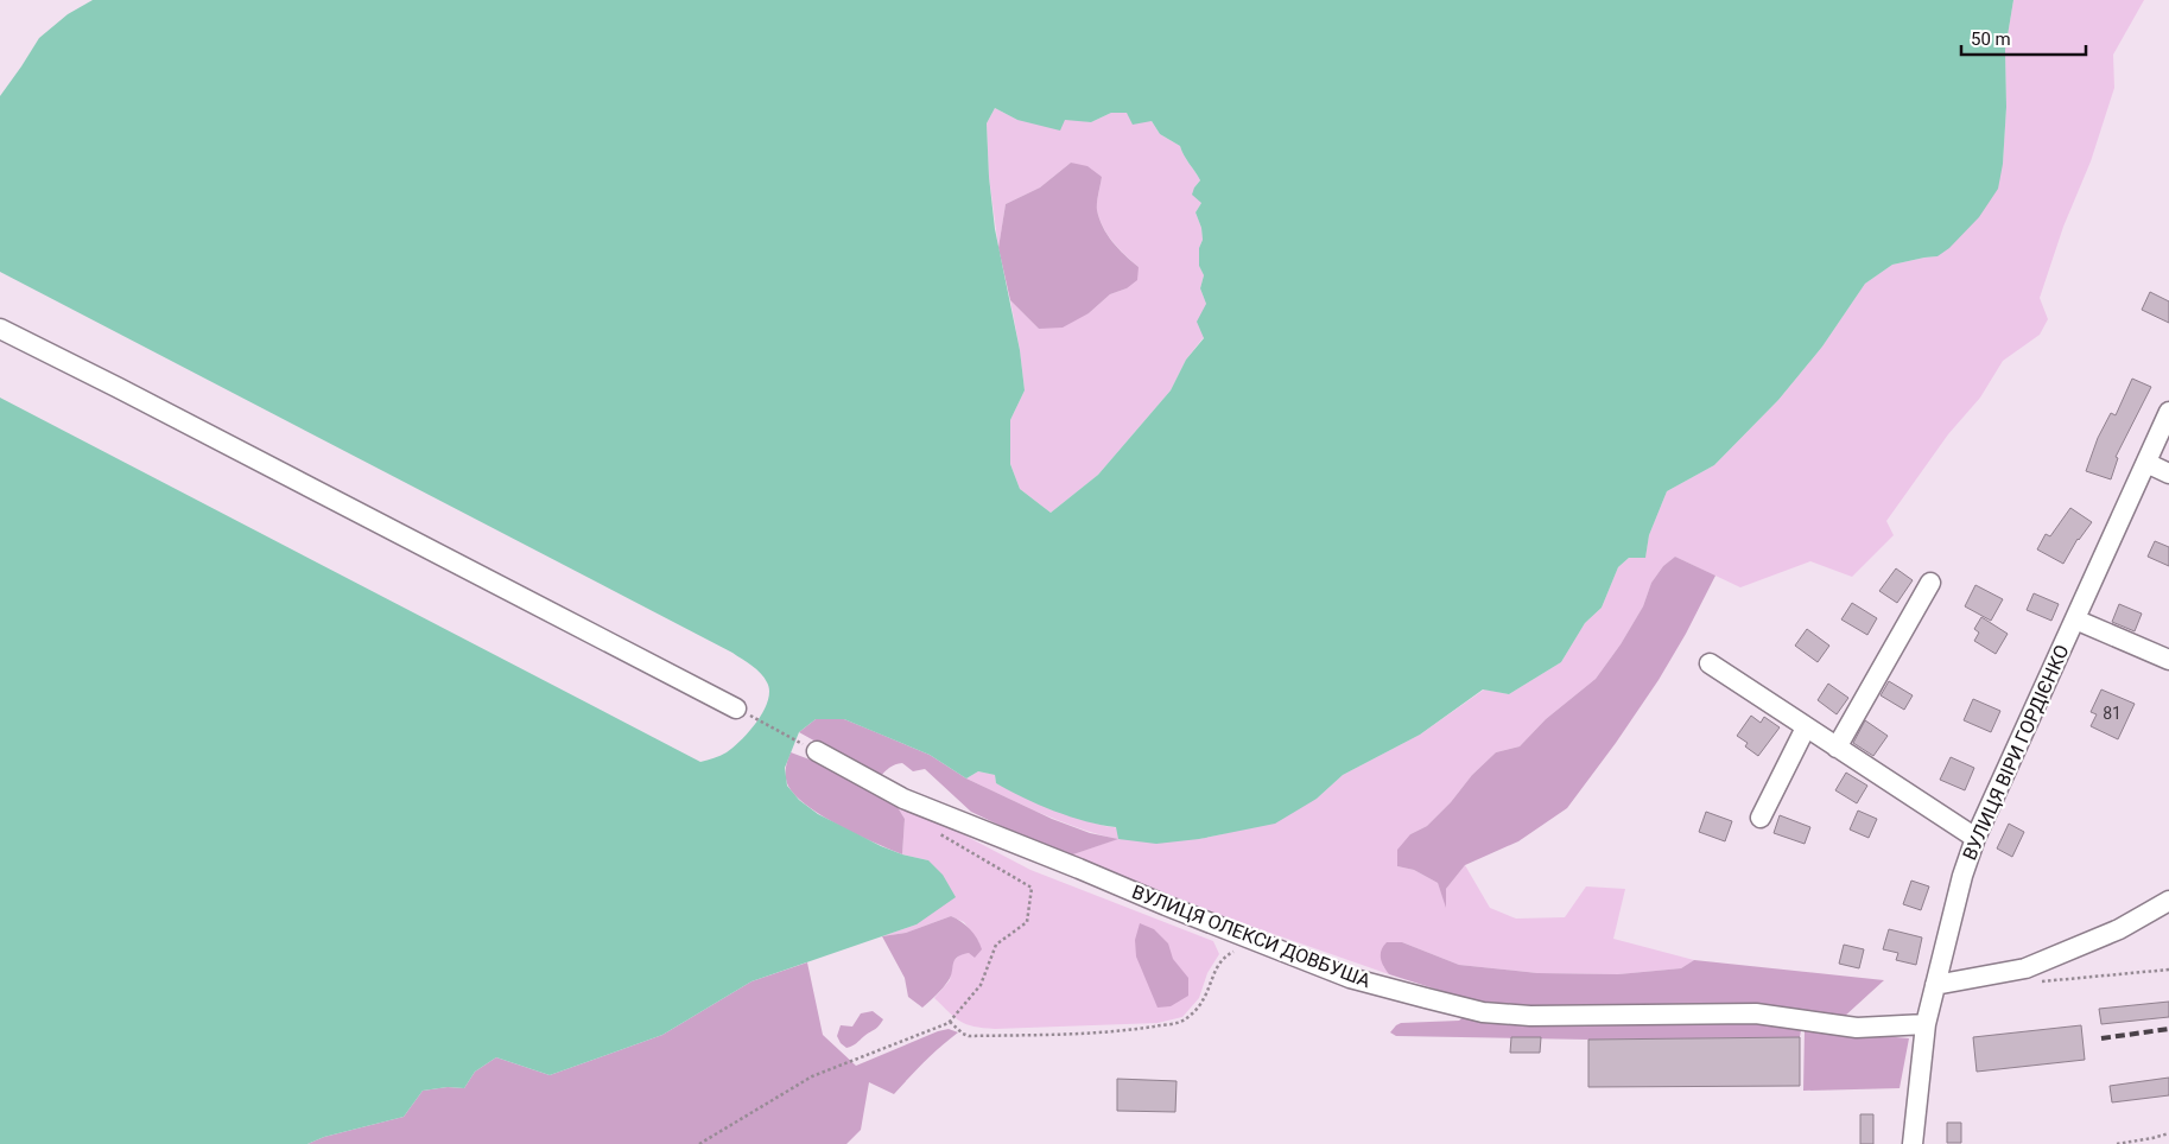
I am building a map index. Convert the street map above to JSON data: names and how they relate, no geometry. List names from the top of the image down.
{
  "streets": {
    "street": ["ВУЛИЦЯ ВІРИ ГОРДІЄНКО", "ВУЛИЦЯ ОЛЕКСИ ДОВБУША"]
  },
  "crossings": [
    ["ВУЛИЦЯ ВІРИ ГОРДІЄНКО", "ВУЛИЦЯ ОЛЕКСИ ДОВБУША"]
  ],
  "house_numbers": ["81"],
  "scale_bar": "50 m"
}
